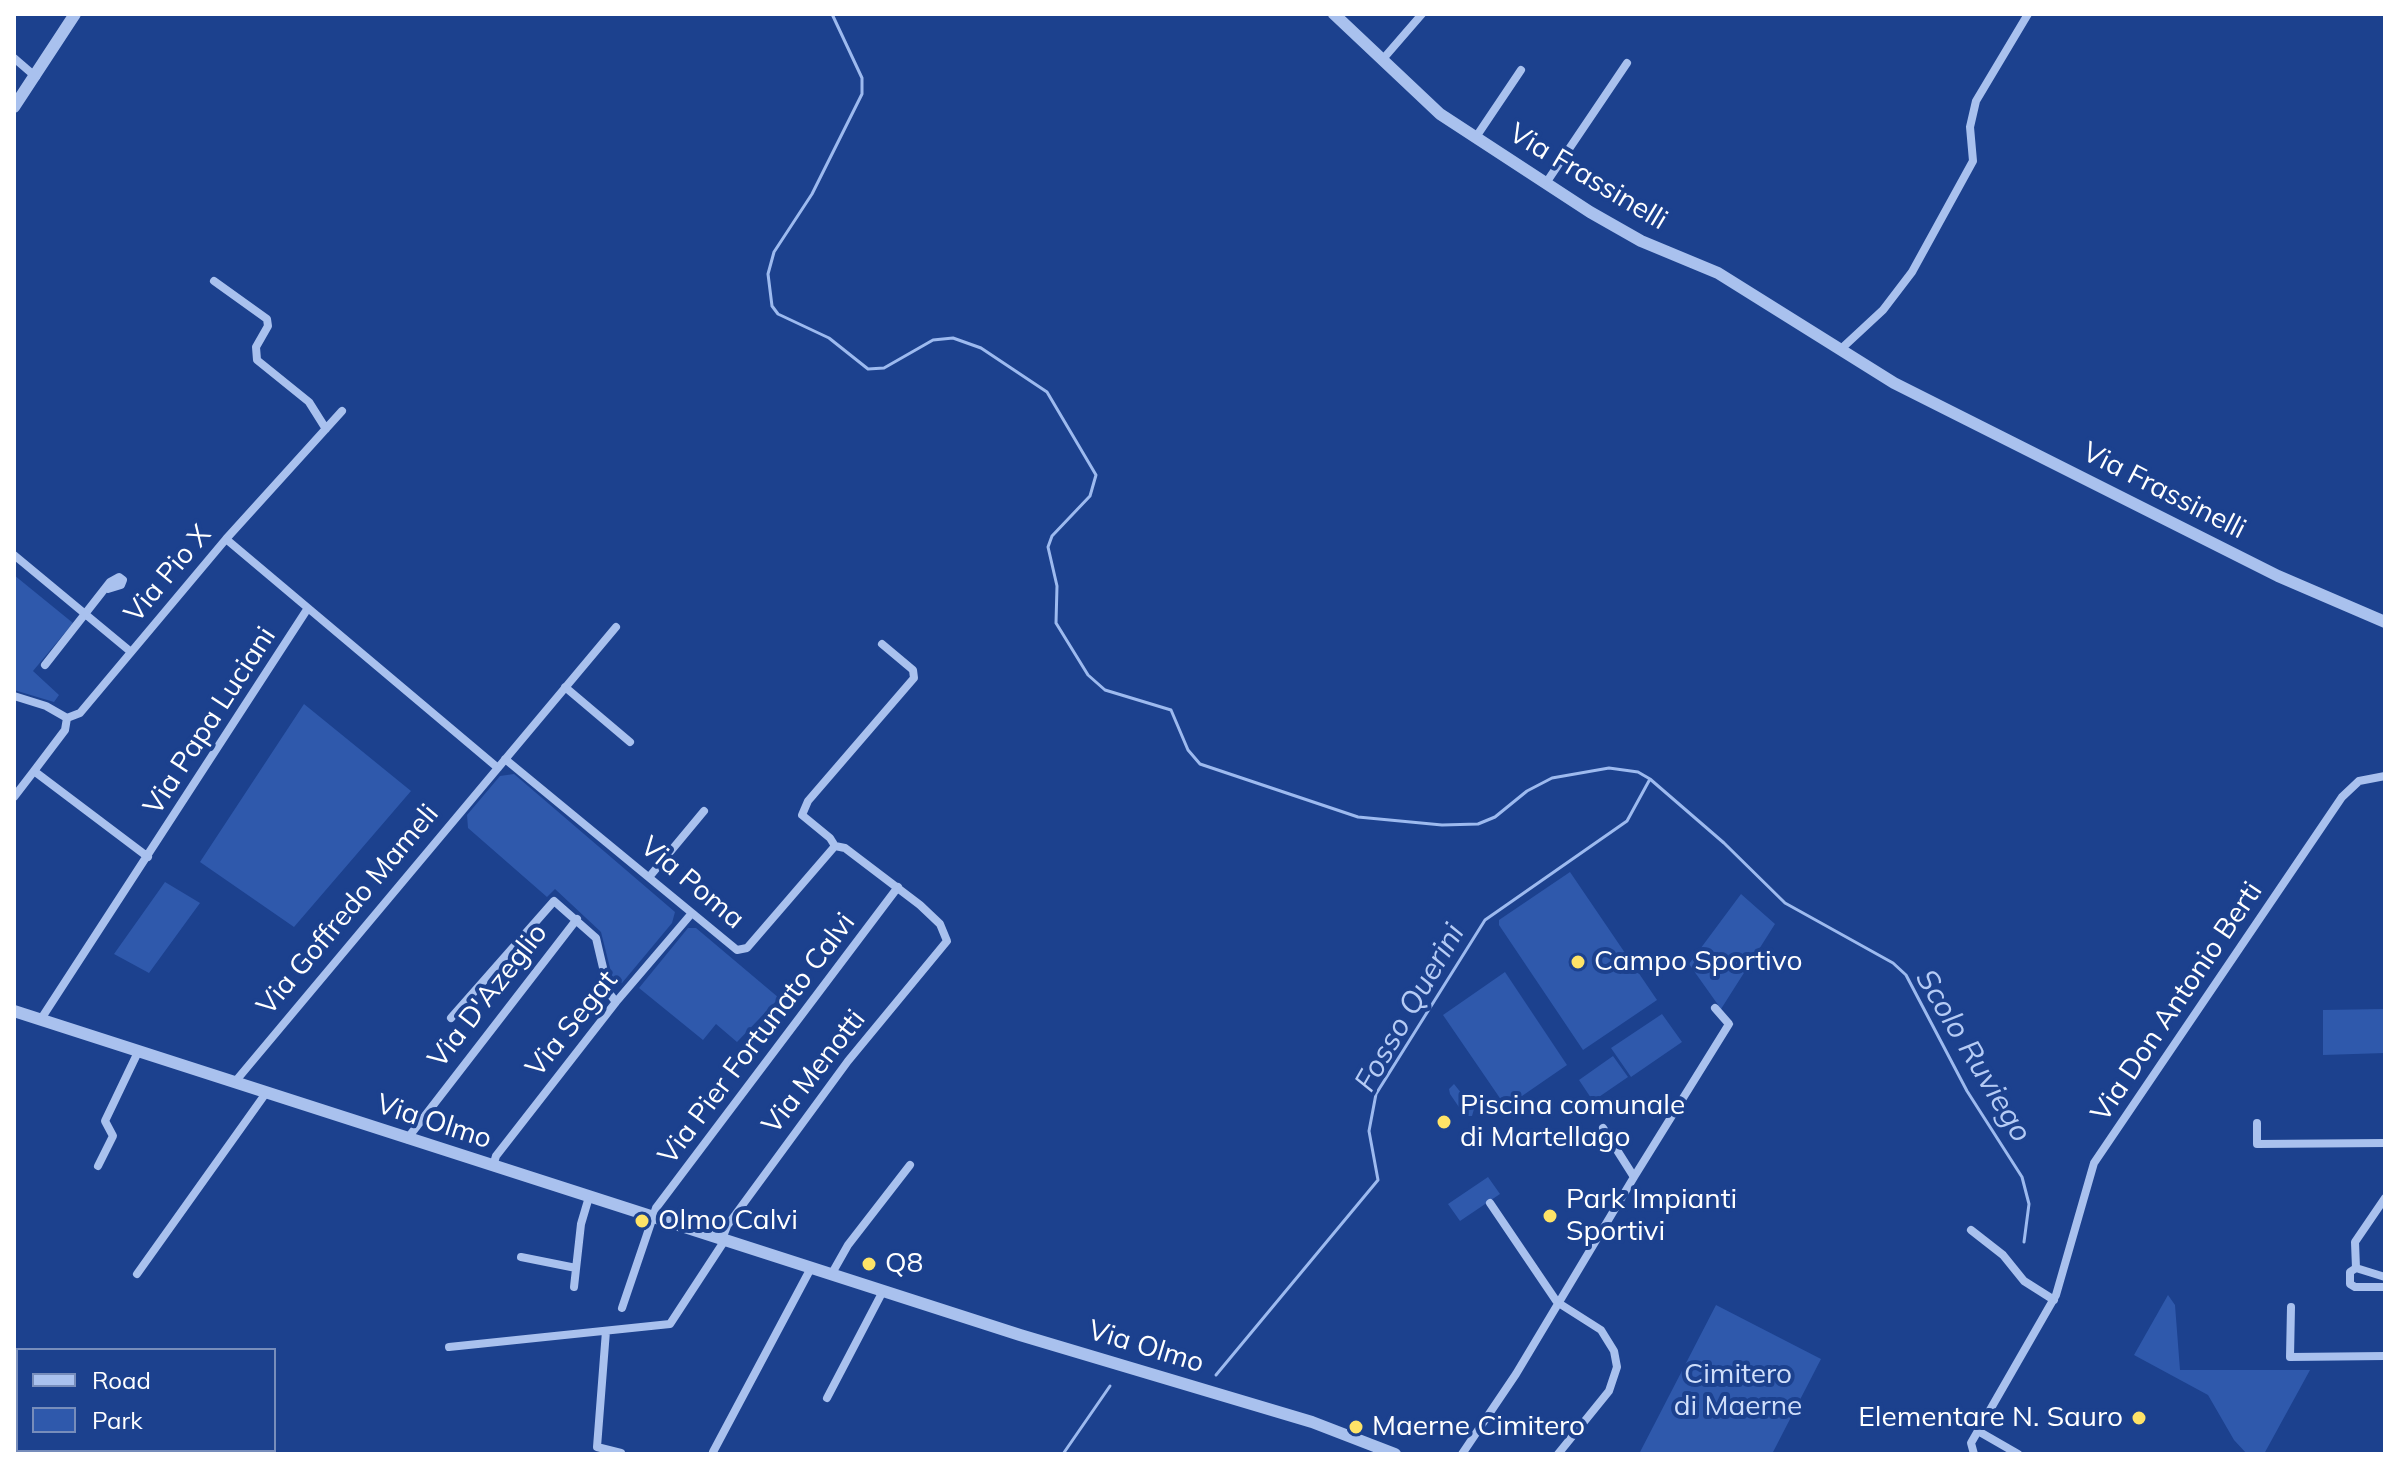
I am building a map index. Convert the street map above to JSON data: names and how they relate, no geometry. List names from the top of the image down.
{
  "streets": {
    "street": [
      "Via Frassinelli",
      "Via Pio X",
      "Via Papa Luciani",
      "Via Poma",
      "Via Goffredo Mameli",
      "Via D'Azeglio",
      "Via Don Antonio Berti",
      "Via Segat",
      "Via Pier Fortunato Calvi",
      "Via Menotti",
      "Via Olmo"
    ]
  },
  "crossings": [
    ["Via Pio X", "Via Papa Luciani"],
    ["Via Papa Luciani", "Via Olmo"],
    ["Via Poma", "Via Goffredo Mameli"],
    ["Via Poma", "Via Segat"],
    ["Via Goffredo Mameli", "Via Olmo"],
    ["Via D'Azeglio", "Via Segat"],
    ["Via D'Azeglio", "Via Olmo"],
    ["Via Segat", "Via Olmo"],
    ["Via Pier Fortunato Calvi", "Via Menotti"],
    ["Via Pier Fortunato Calvi", "Via Olmo"],
    ["Via Menotti", "Via Olmo"]
  ],
  "water": ["Fosso Querini", "Scolo Ruviego"],
  "parks": ["Cimitero di Maerne"],
  "places": [
    "Campo Sportivo",
    "Piscina comunale di Martellago",
    "Park Impianti Sportivi",
    "Olmo Calvi",
    "Q8",
    "Elementare N. Sauro",
    "Maerne Cimitero"
  ],
  "legend": ["Road", "Park"]
}
